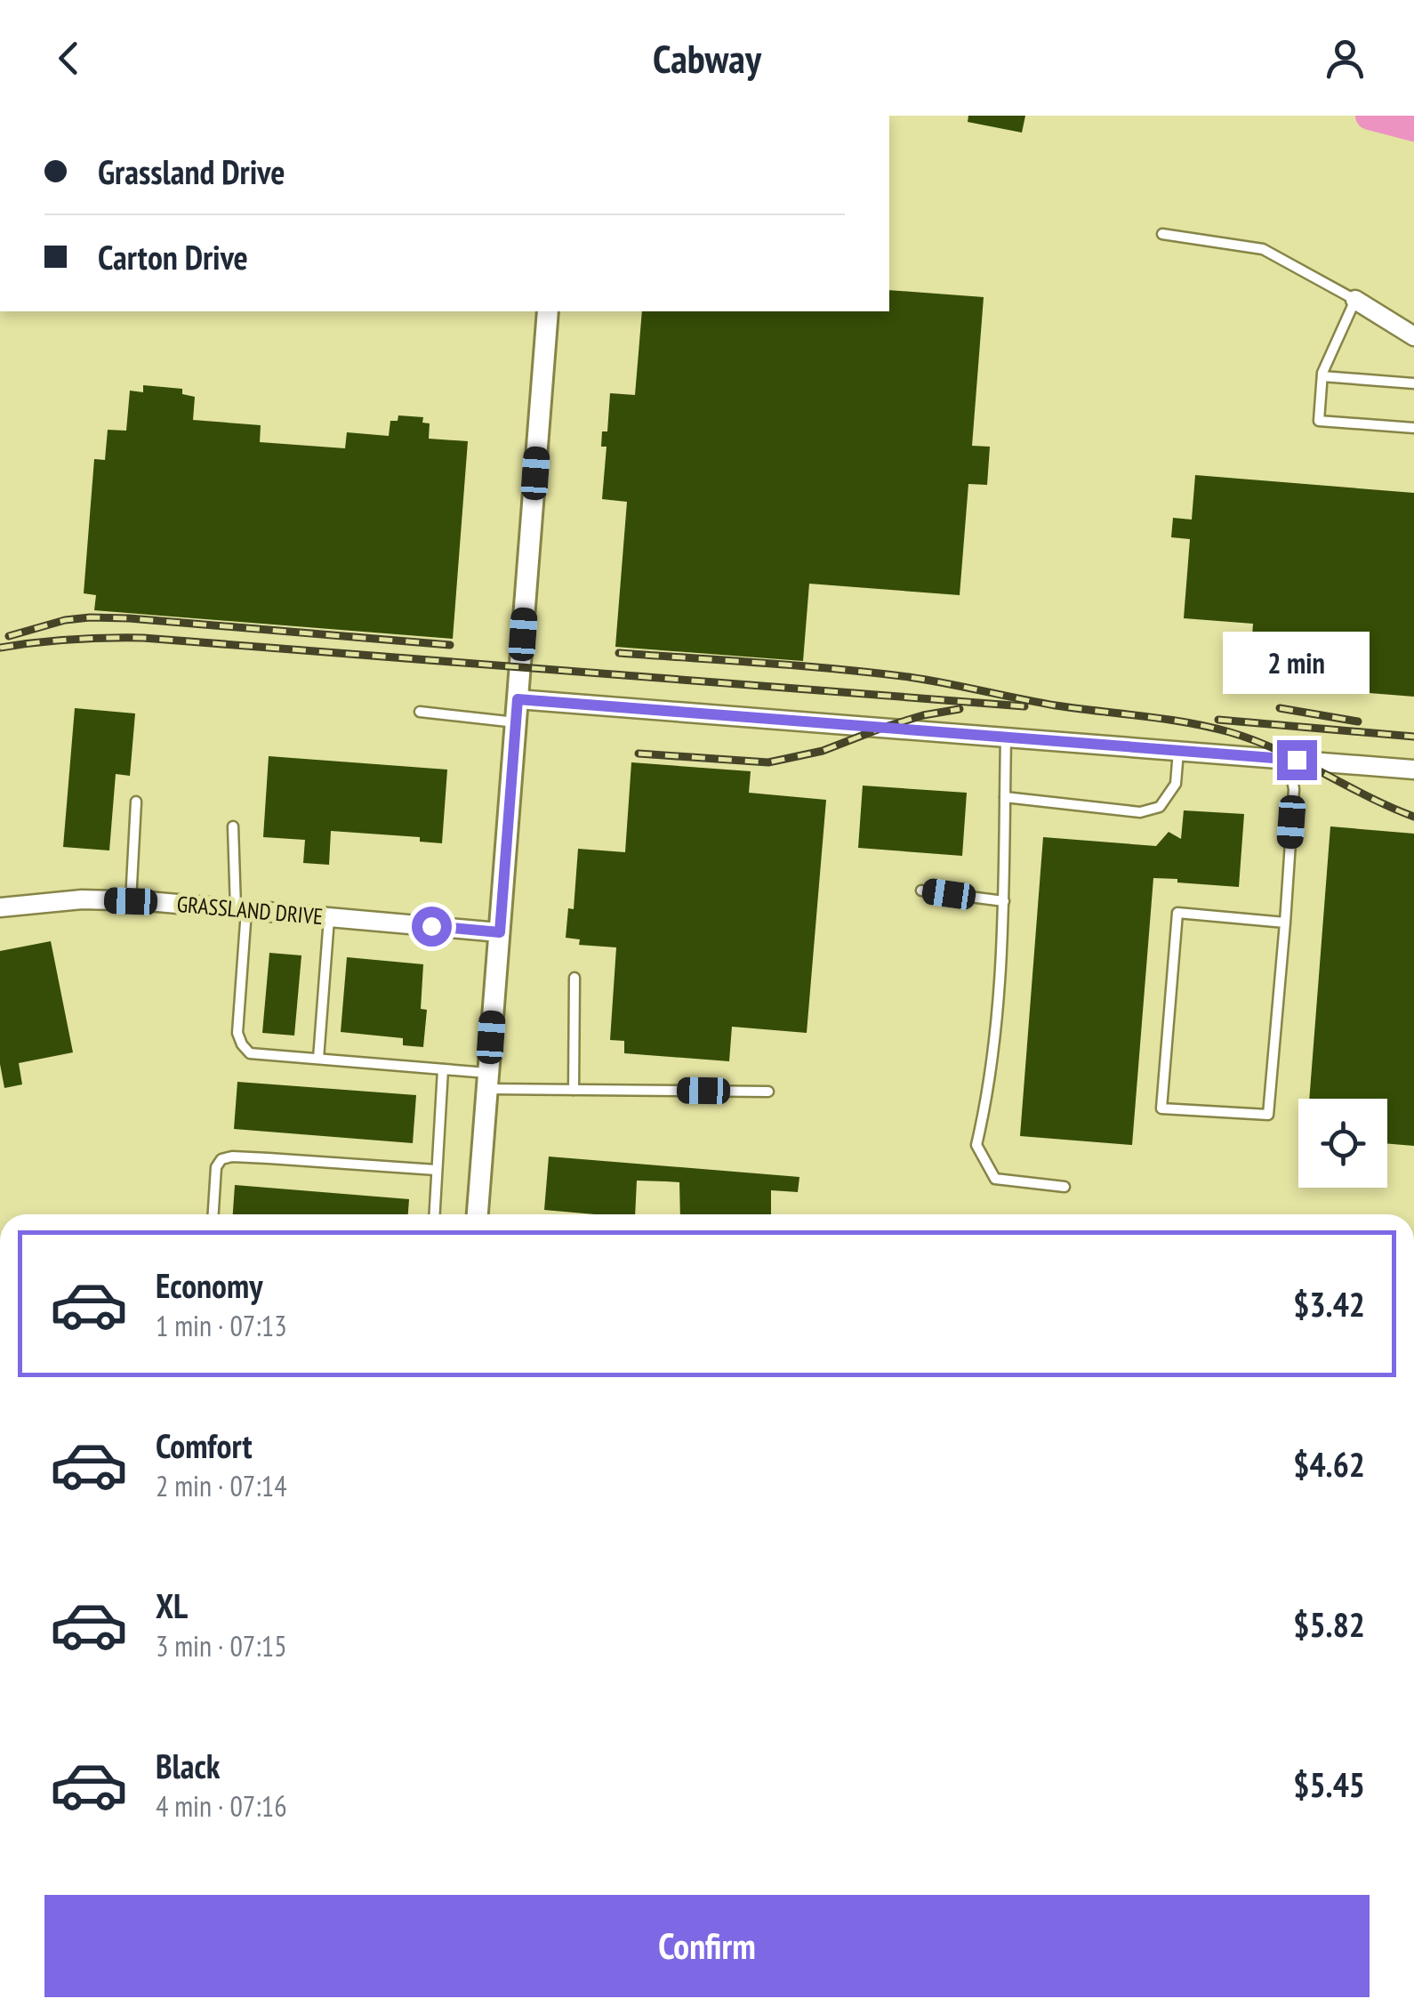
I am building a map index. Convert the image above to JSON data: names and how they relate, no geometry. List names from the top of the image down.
{
  "streets": {
    "street": ["GRASSLAND DRIVE"]
  },
  "page": {
    "header": "Cabway",
    "banner": ["Grassland Drive", "Carton Drive"],
    "bubble": "2 min",
    "list": [
      {
        "name": "Economy",
        "note": "1 min · 07:13",
        "value": "$3.42"
      },
      {
        "name": "Comfort",
        "note": "2 min · 07:14",
        "value": "$4.62"
      },
      {
        "name": "XL",
        "note": "3 min · 07:15",
        "value": "$5.82"
      },
      {
        "name": "Black",
        "note": "4 min · 07:16",
        "value": "$5.45"
      }
    ],
    "buttons": "Confirm"
  }
}
